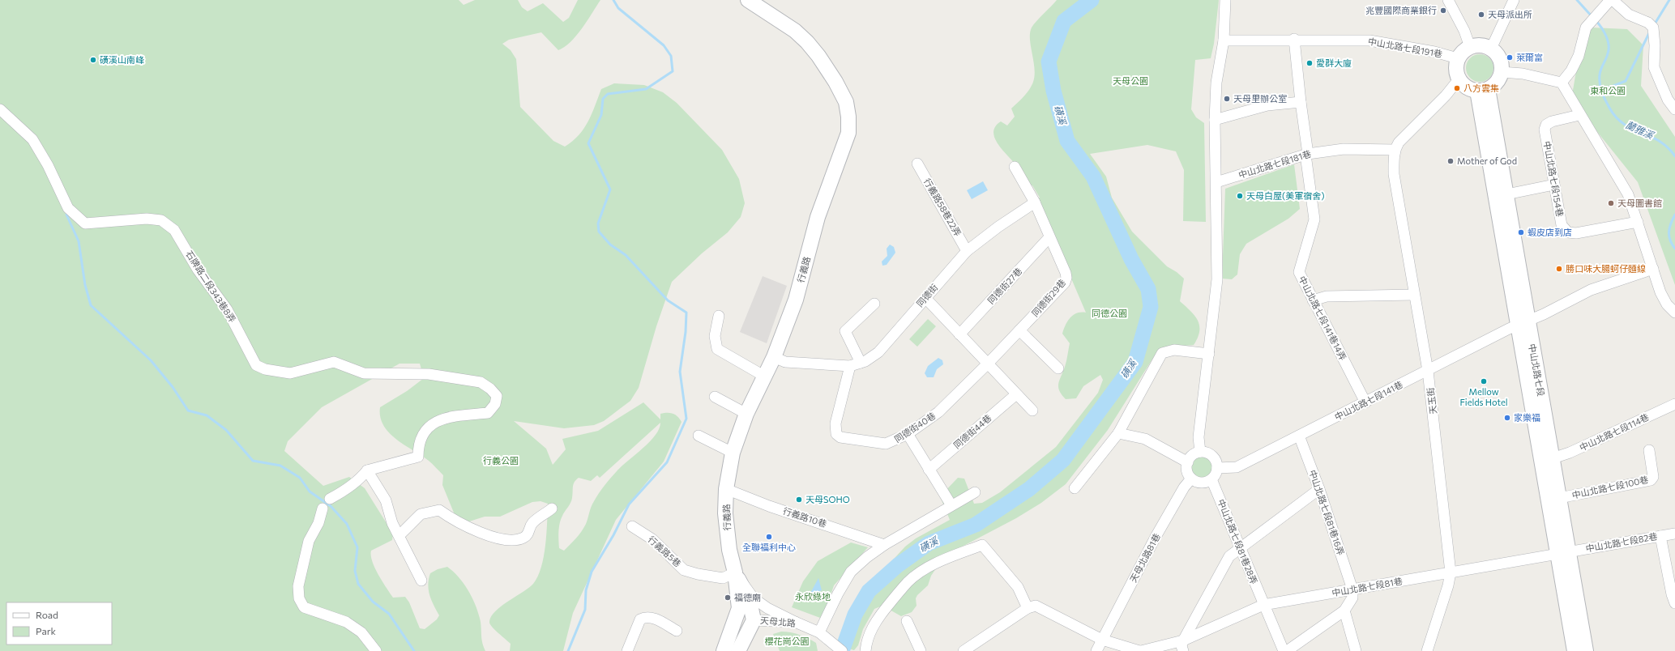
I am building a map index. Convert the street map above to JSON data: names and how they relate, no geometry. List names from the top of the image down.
{
  "streets": {
    "main road": ["行義路", "中山北路七段"],
    "street": [
      "中山北路七段191巷",
      "中山北路七段181巷",
      "中山北路七段154巷",
      "行義路58巷22弄",
      "同德街27巷",
      "石牌路二段343巷8弄",
      "同德街",
      "同德街29巷",
      "中山北路七段141巷14弄",
      "中山北路七段141巷",
      "天玉街",
      "同德街40巷",
      "同德街44巷",
      "中山北路七段114巷",
      "中山北路七段100巷",
      "中山北路七段81巷16弄",
      "行義路10巷",
      "中山北路七段81巷28弄",
      "中山北路七段82巷",
      "行義路5巷",
      "天母北路81巷",
      "中山北路七段81巷",
      "天母北路"
    ]
  },
  "crossings": [
    ["中山北路七段191巷", "中山北路七段"],
    ["中山北路七段181巷", "中山北路七段141巷14弄"],
    ["中山北路七段181巷", "天玉街"],
    ["行義路58巷22弄", "同德街"],
    ["行義路", "同德街"],
    ["行義路", "行義路10巷"],
    ["行義路", "行義路5巷"],
    ["同德街27巷", "同德街29巷"],
    ["同德街", "同德街29巷"],
    ["同德街", "同德街40巷"],
    ["同德街29巷", "同德街40巷"],
    ["中山北路七段141巷14弄", "中山北路七段141巷"],
    ["中山北路七段", "中山北路七段141巷"],
    ["中山北路七段", "中山北路七段114巷"],
    ["中山北路七段", "中山北路七段100巷"],
    ["中山北路七段", "中山北路七段82巷"],
    ["中山北路七段", "中山北路七段81巷"],
    ["中山北路七段141巷", "天玉街"],
    ["中山北路七段141巷", "中山北路七段81巷16弄"],
    ["中山北路七段141巷", "中山北路七段81巷28弄"],
    ["中山北路七段141巷", "天母北路81巷"],
    ["天玉街", "中山北路七段81巷"],
    ["中山北路七段81巷16弄", "中山北路七段81巷"],
    ["中山北路七段81巷28弄", "天母北路81巷"],
    ["中山北路七段81巷28弄", "中山北路七段81巷"],
    ["中山北路七段82巷", "中山北路七段81巷"],
    ["天母北路81巷", "中山北路七段81巷"]
  ],
  "water": ["磺溪", "蘭雅溪"],
  "parks": [
    "天母公園",
    "東和公園",
    "同德公園",
    "行義公園",
    "永欣綠地",
    "櫻花崗公園"
  ],
  "places": [
    "兆豐國際商業銀行",
    "天母派出所",
    "萊爾富",
    "磺溪山南峰",
    "愛群大廈",
    "八方雲集",
    "天母里辦公室",
    "Mother of God",
    "天母白屋(美軍宿舍)",
    "天母圖書館",
    "蝦皮店到店",
    "勝口味大腸蚵仔麵線",
    "Mellow Fields Hotel",
    "家樂福",
    "天母SOHO",
    "全聯福利中心",
    "福德廟"
  ],
  "legend": ["Road", "Park"]
}
